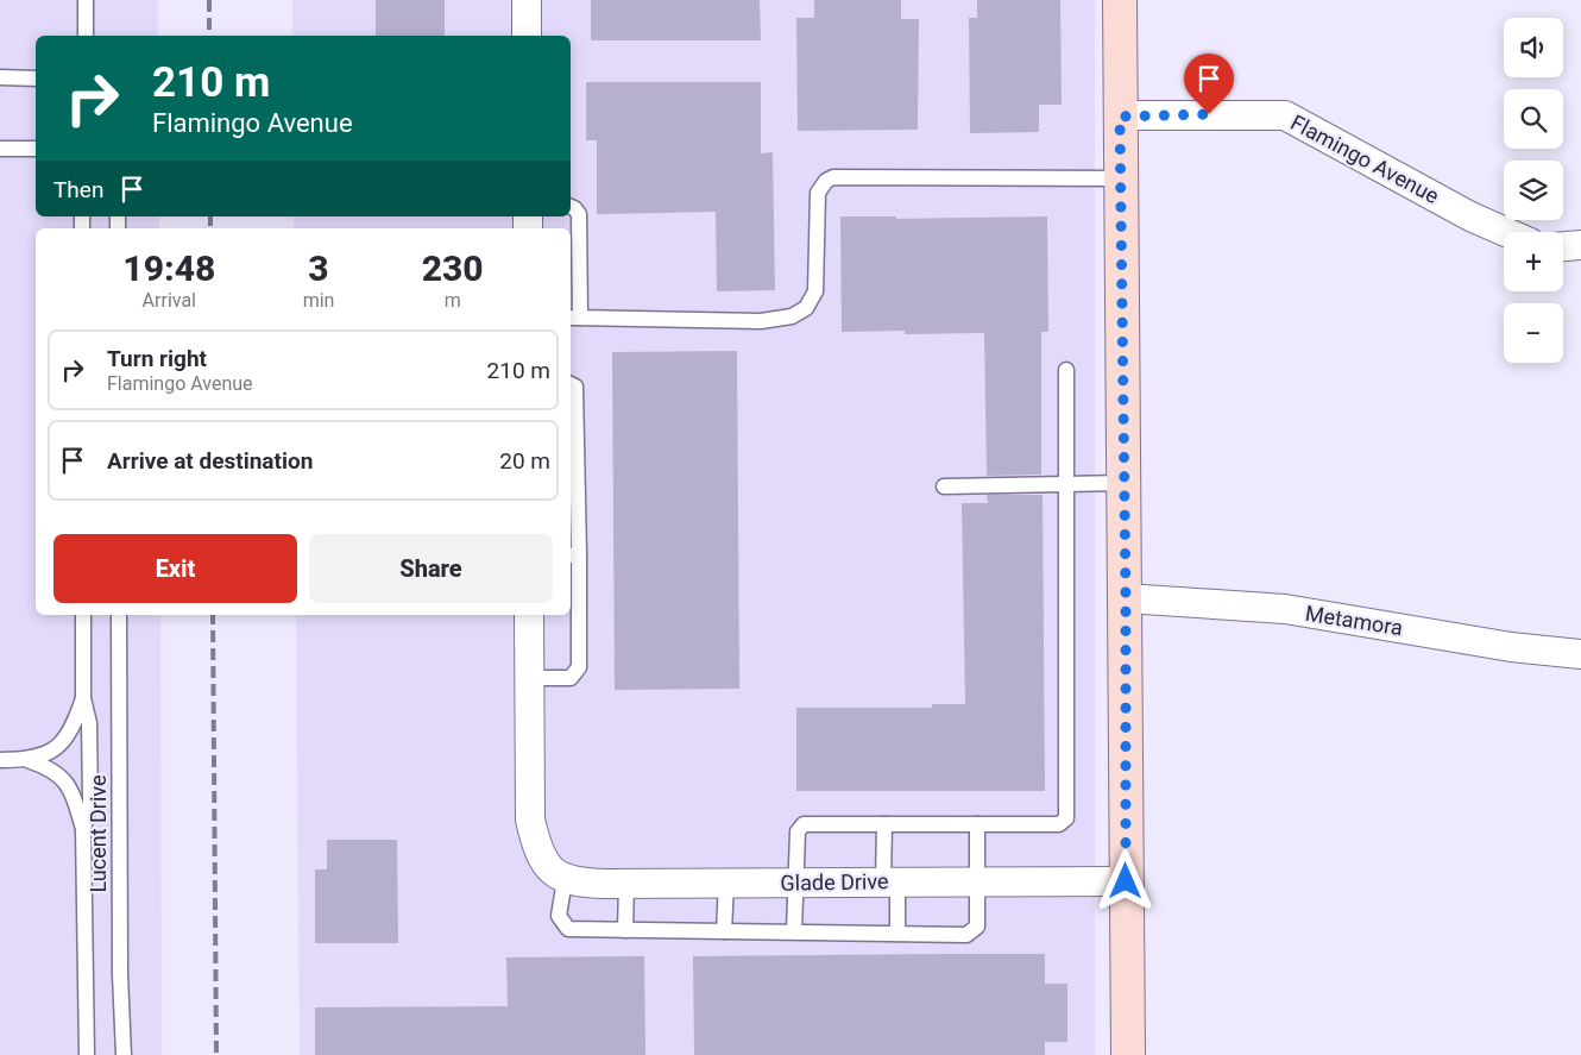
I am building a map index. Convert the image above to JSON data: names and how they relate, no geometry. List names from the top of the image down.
{
  "streets": {
    "street": ["Flamingo Avenue", "Metamora", "Glade Drive"],
    "lane": ["Lucent Drive"]
  },
  "page": {
    "map_buttons": ["+", "−"],
    "turn": ["210 m", "Flamingo Avenue"],
    "then": "Then",
    "eta": [
      "19:48",
      "Arrival",
      "3",
      "min",
      "230",
      "m"
    ],
    "list": [
      {
        "name": "Turn right",
        "note": "Flamingo Avenue",
        "value": "210 m"
      },
      {
        "name": "Arrive at destination",
        "value": "20 m"
      }
    ],
    "buttons": ["Exit", "Share"]
  }
}
